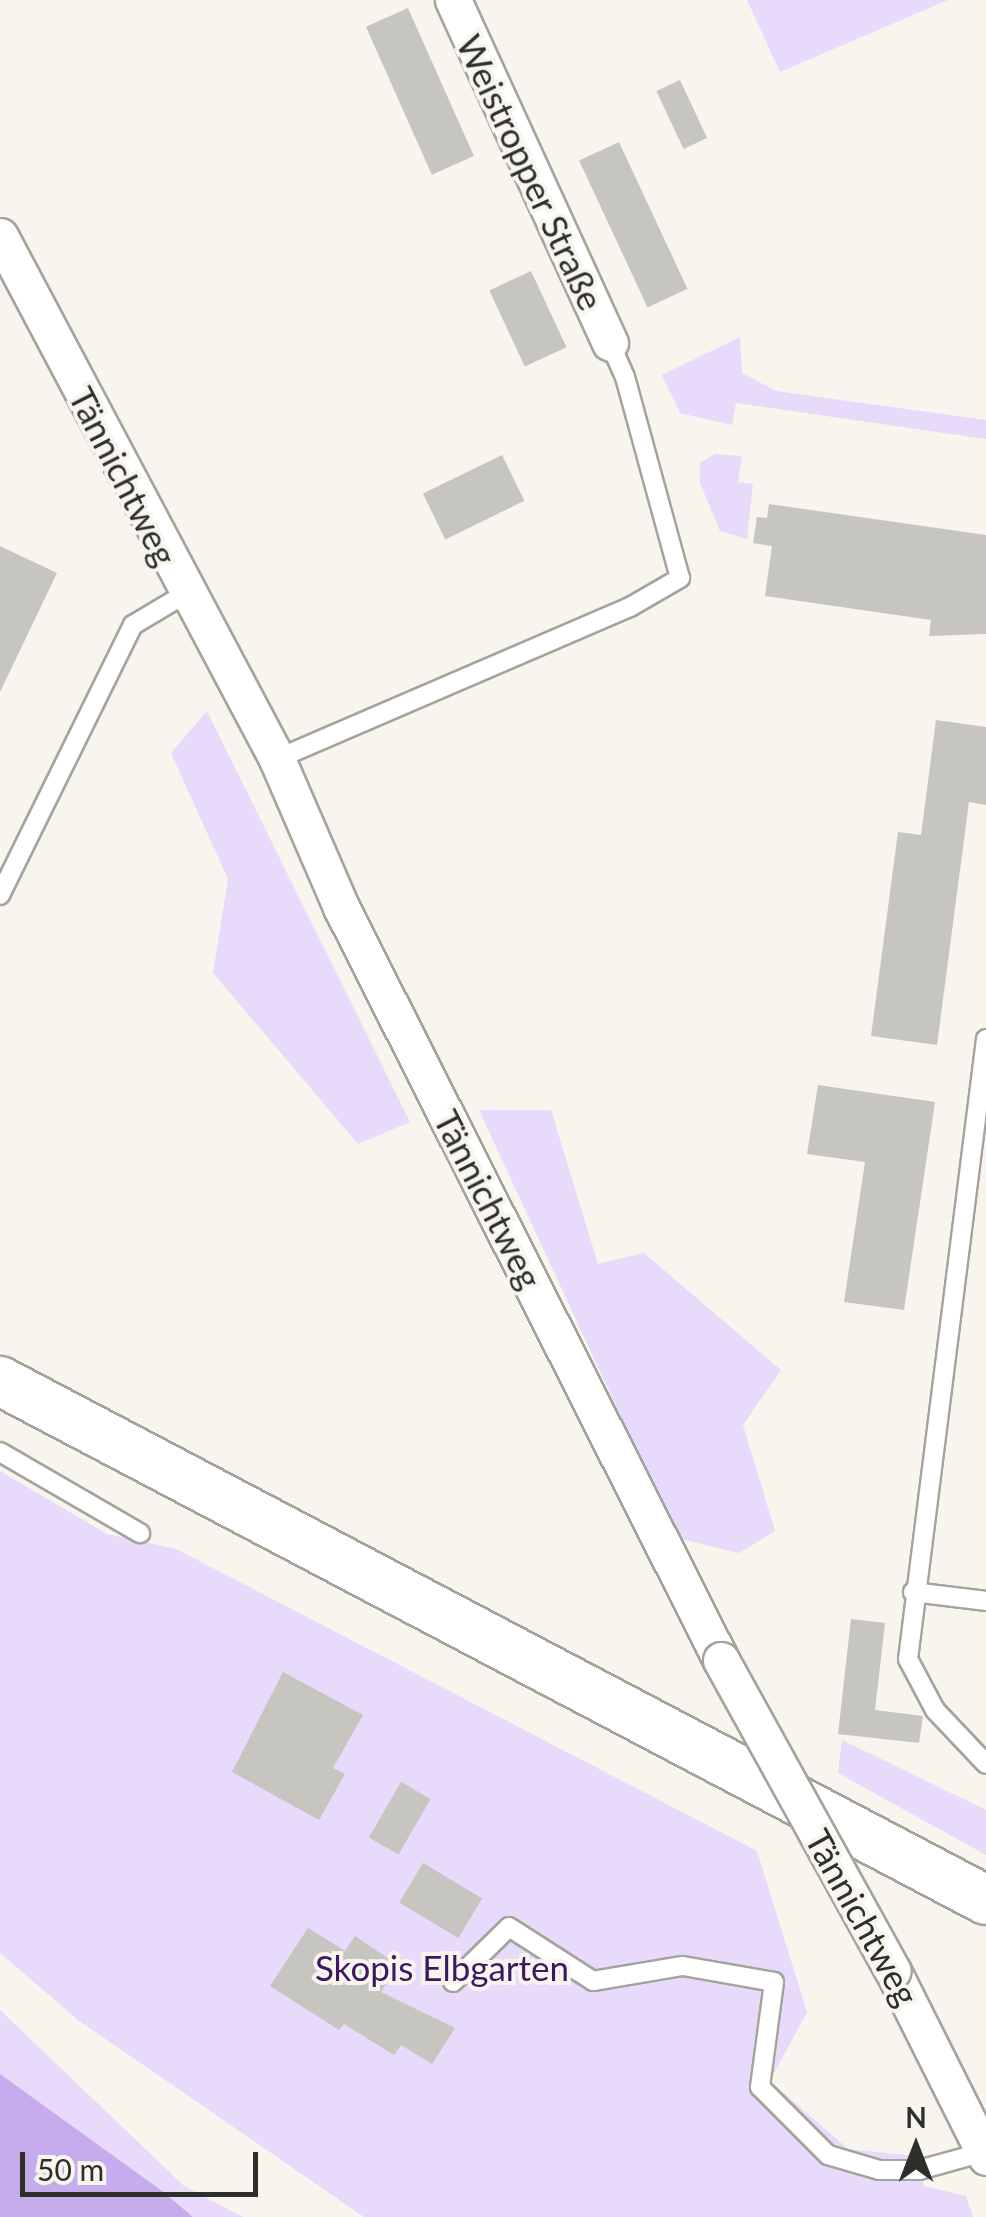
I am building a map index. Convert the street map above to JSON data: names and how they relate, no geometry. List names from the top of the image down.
{
  "streets": {
    "street": ["Weistropper Straße", "Tännichtweg"]
  },
  "parks": ["Skopis Elbgarten"],
  "scale_bar": "50 m",
  "north": "top"
}
